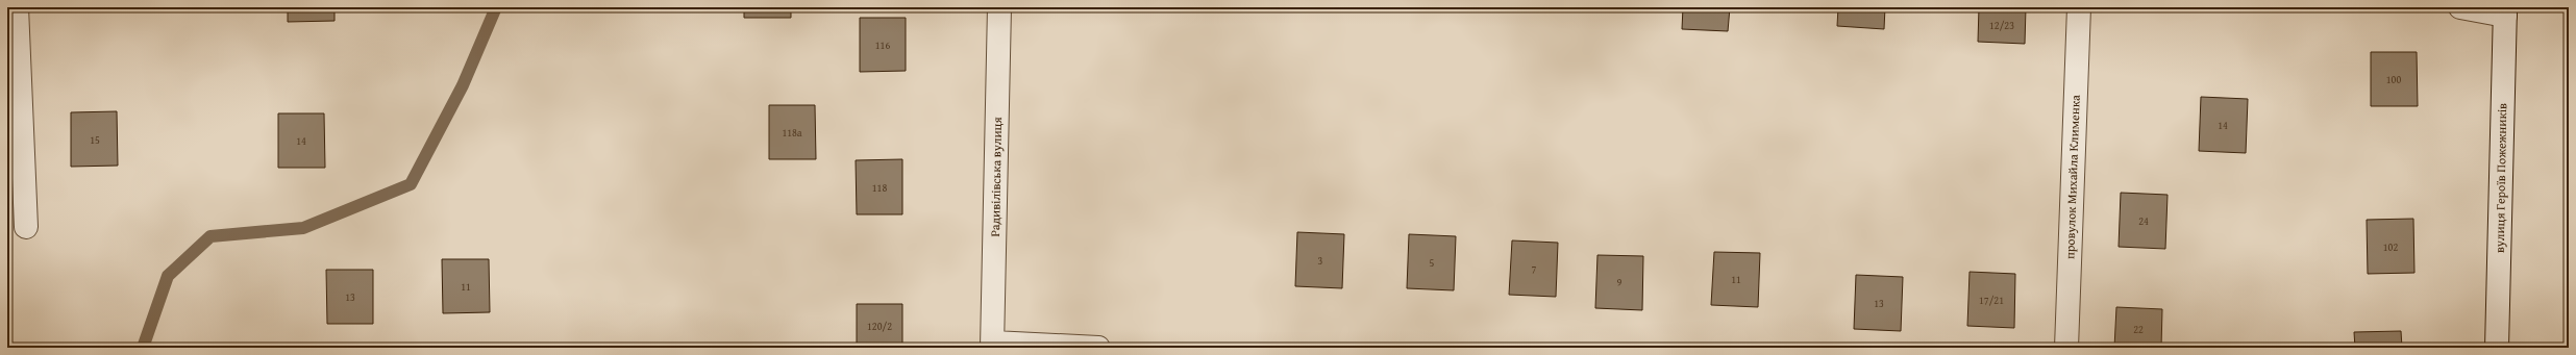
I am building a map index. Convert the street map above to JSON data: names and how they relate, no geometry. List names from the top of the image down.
{
  "streets": {
    "street": ["Радивілівська вулиця", "провулок Михайла Клименка", "вулиця Героїв Пожежників"]
  },
  "house_numbers": [
    "12/23",
    "116",
    "100",
    "14",
    "118а",
    "15",
    "14",
    "118",
    "24",
    "102",
    "3",
    "5",
    "7",
    "11",
    "9",
    "11",
    "13",
    "17/21",
    "13",
    "120/2",
    "22"
  ]
}
